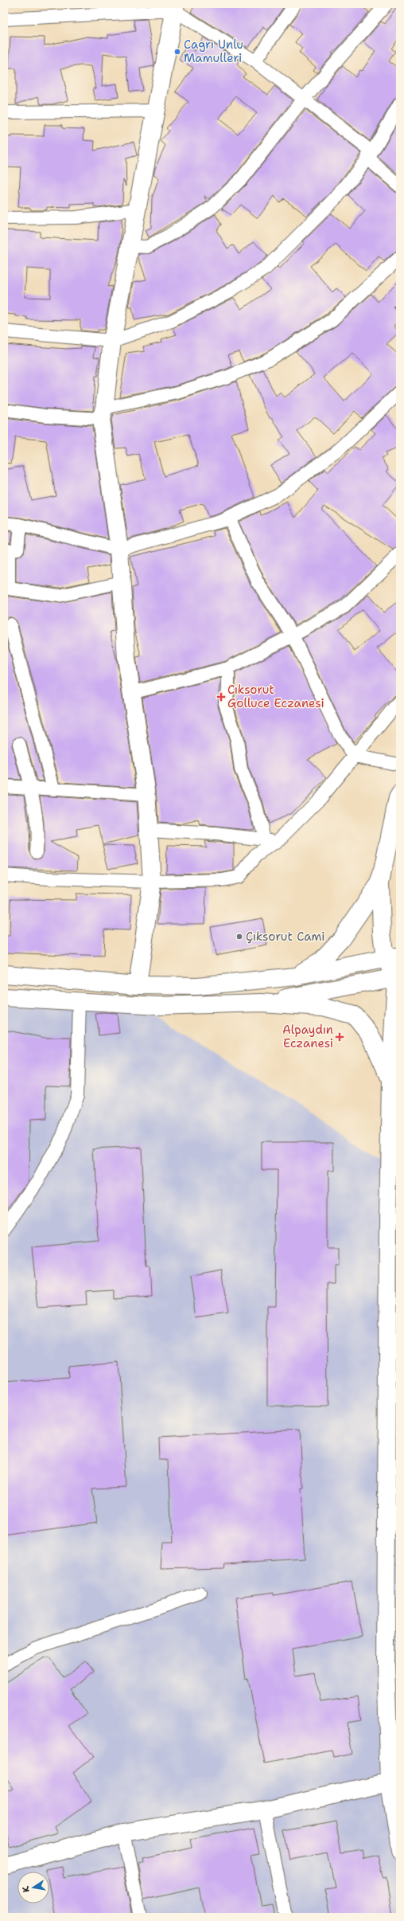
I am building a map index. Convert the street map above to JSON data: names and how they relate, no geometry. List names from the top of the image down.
{
  "places": {
    "other": ["Cagrı Unlu Mamulleri", "Çıksorut Cami"],
    "health": ["Cıksorut Golluce Eczanesi", "Alpaydın Eczanesi"]
  },
  "north": "left"
}
